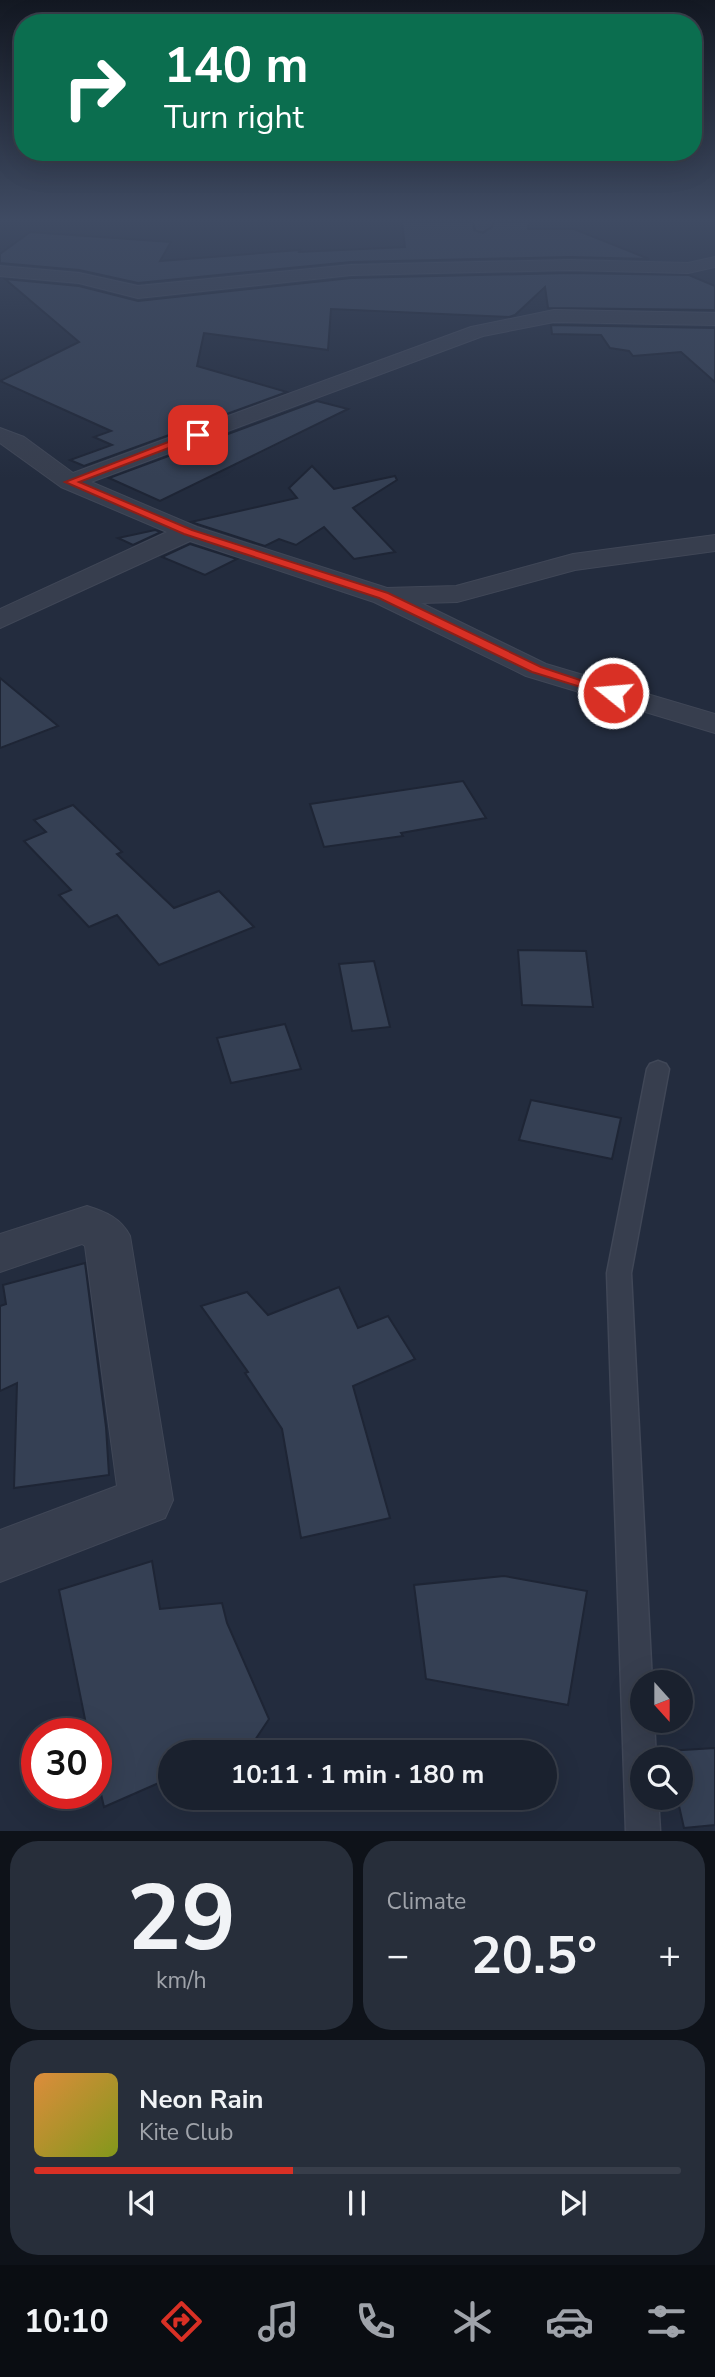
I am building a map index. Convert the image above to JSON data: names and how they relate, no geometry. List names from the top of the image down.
{
  "north": "bottom",
  "page": {
    "turn": ["140 m", "Turn right"],
    "limit": "30",
    "trip": "10:11 · 1 min · 180 m",
    "tile": [
      ["29", "km/h"],
      "Climate"
    ],
    "heat": ["−", "20.5°", "+"],
    "song": ["Neon Rain", "Kite Club"],
    "tabs": "10:10"
  }
}
